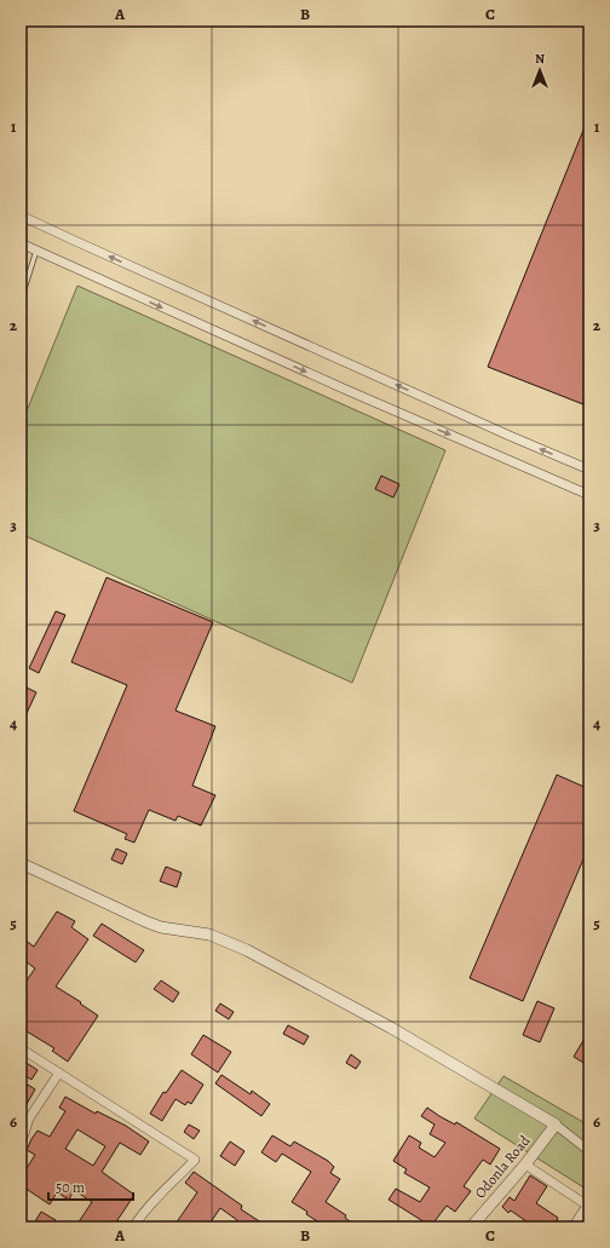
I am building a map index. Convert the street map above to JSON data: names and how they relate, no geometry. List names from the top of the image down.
{
  "streets": {
    "street": ["Odonla Road"]
  },
  "scale_bar": "50 m",
  "north": "top",
  "grid": {
    "columns": ["A", "B", "C"],
    "rows": [
      "1",
      "2",
      "3",
      "4",
      "5",
      "6"
    ]
  }
}
